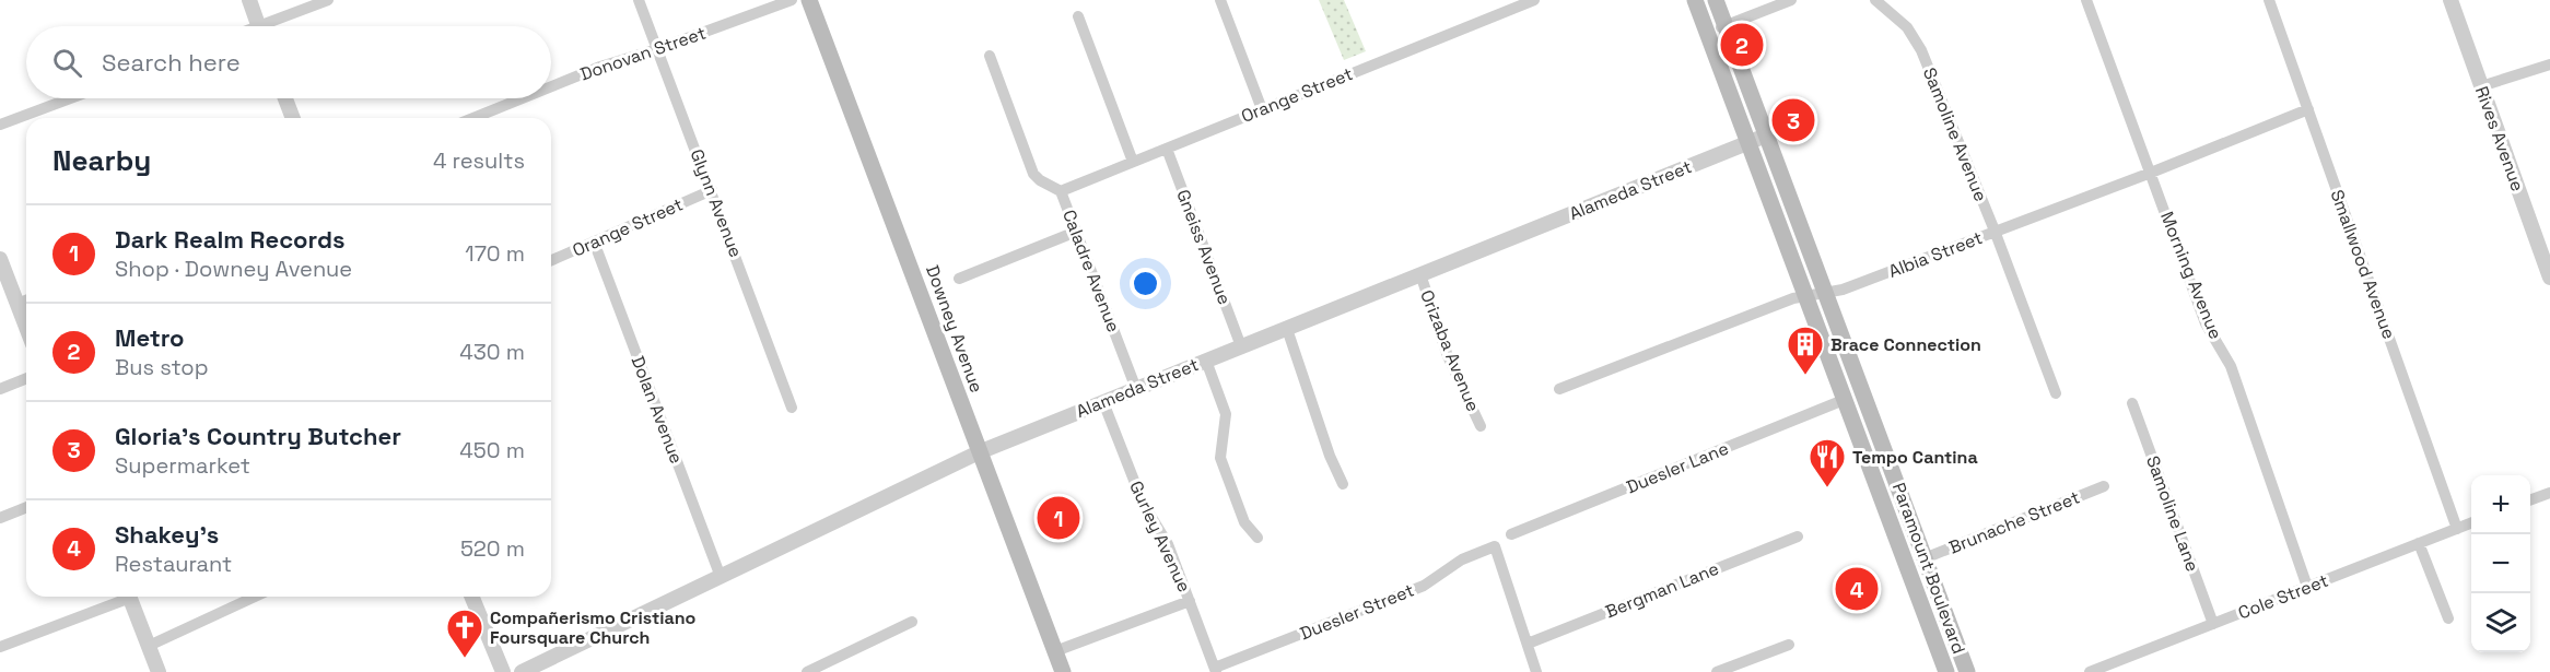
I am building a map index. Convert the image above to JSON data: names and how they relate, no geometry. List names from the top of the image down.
{
  "streets": {
    "main road": ["Downey Avenue", "Paramount Boulevard"],
    "street": [
      "Donovan Street",
      "Orange Street",
      "Samoline Avenue",
      "Rives Avenue",
      "Alameda Street",
      "Glynn Avenue",
      "Gneiss Avenue",
      "Albia Street",
      "Smallwood Avenue",
      "Caladre Avenue",
      "Morning Avenue",
      "Orizaba Avenue",
      "Dolan Avenue",
      "Duesler Lane",
      "Samoline Lane",
      "Brunache Street",
      "Gurley Avenue",
      "Bergman Lane",
      "Cole Street",
      "Duesler Street"
    ]
  },
  "crossings": [
    ["Donovan Street", "Glynn Avenue"],
    ["Orange Street", "Glynn Avenue"],
    ["Orange Street", "Gneiss Avenue"],
    ["Orange Street", "Caladre Avenue"],
    ["Orange Street", "Dolan Avenue"],
    ["Samoline Avenue", "Albia Street"],
    ["Alameda Street", "Gneiss Avenue"],
    ["Alameda Street", "Caladre Avenue"],
    ["Alameda Street", "Downey Avenue"],
    ["Alameda Street", "Orizaba Avenue"],
    ["Alameda Street", "Dolan Avenue"],
    ["Alameda Street", "Gurley Avenue"],
    ["Alameda Street", "Paramount Boulevard"],
    ["Albia Street", "Smallwood Avenue"],
    ["Albia Street", "Morning Avenue"],
    ["Albia Street", "Paramount Boulevard"],
    ["Smallwood Avenue", "Cole Street"],
    ["Morning Avenue", "Cole Street"],
    ["Duesler Lane", "Paramount Boulevard"],
    ["Samoline Lane", "Cole Street"],
    ["Brunache Street", "Paramount Boulevard"],
    ["Gurley Avenue", "Duesler Street"],
    ["Bergman Lane", "Duesler Street"]
  ],
  "places": {
    "building": ["Brace Connection"],
    "restaurant": ["Tempo Cantina"],
    "church": ["Compañerismo Cristiano Foursquare Church"]
  },
  "page": {
    "pins": [
      "2",
      "3",
      "1",
      "4"
    ],
    "search": "Search here",
    "heading": ["Nearby", "4 results"],
    "list": [
      {
        "mark": "1",
        "name": "Dark Realm Records",
        "note": "Shop · Downey Avenue",
        "value": "170 m"
      },
      {
        "mark": "2",
        "name": "Metro",
        "note": "Bus stop",
        "value": "430 m"
      },
      {
        "mark": "3",
        "name": "Gloria's Country Butcher",
        "note": "Supermarket",
        "value": "450 m"
      },
      {
        "mark": "4",
        "name": "Shakey's",
        "note": "Restaurant",
        "value": "520 m"
      }
    ],
    "map_buttons": ["+", "−"]
  }
}
